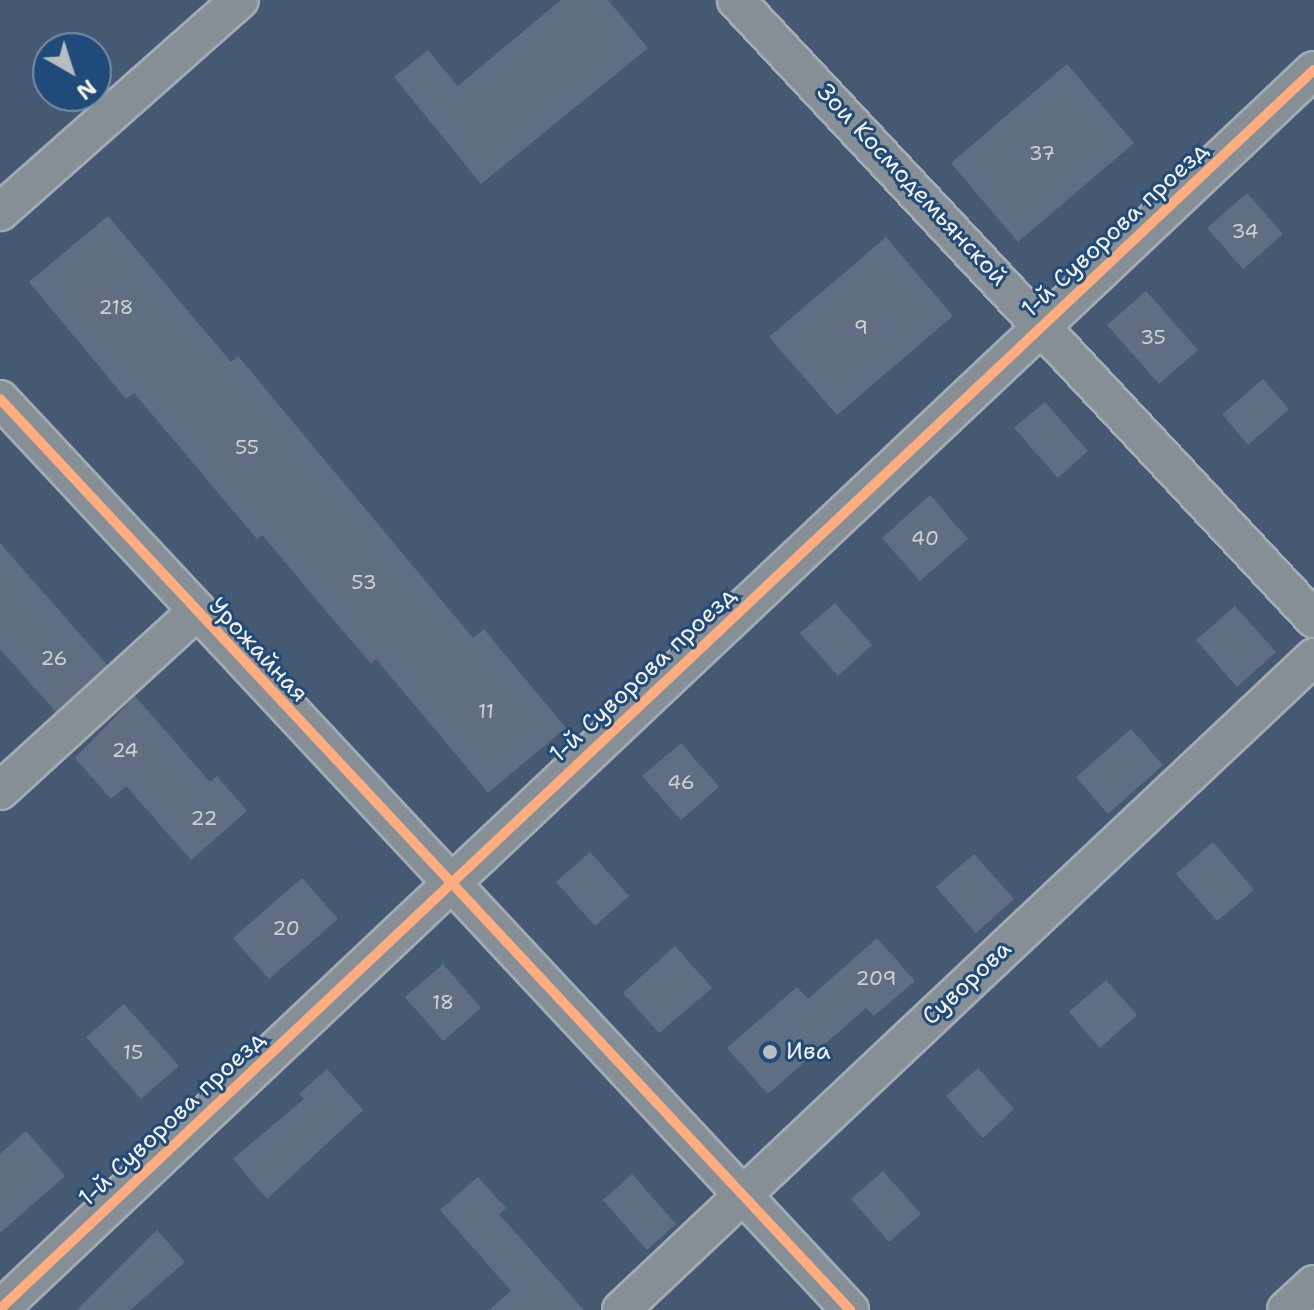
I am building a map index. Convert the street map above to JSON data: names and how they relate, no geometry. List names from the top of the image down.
{
  "streets": {
    "street": [
      "Зои Космодемьянской",
      "1-й Суворова проезд",
      "Урожайная",
      "Суворова"
    ]
  },
  "crossings": [
    ["Зои Космодемьянской", "1-й Суворова проезд"],
    ["1-й Суворова проезд", "Урожайная"],
    ["Урожайная", "Суворова"]
  ],
  "places": ["Ива"],
  "house_numbers": [
    "37",
    "34",
    "218",
    "9",
    "35",
    "55",
    "40",
    "53",
    "26",
    "11",
    "24",
    "46",
    "22",
    "20",
    "209",
    "18",
    "15"
  ],
  "north": "bottom right"
}
